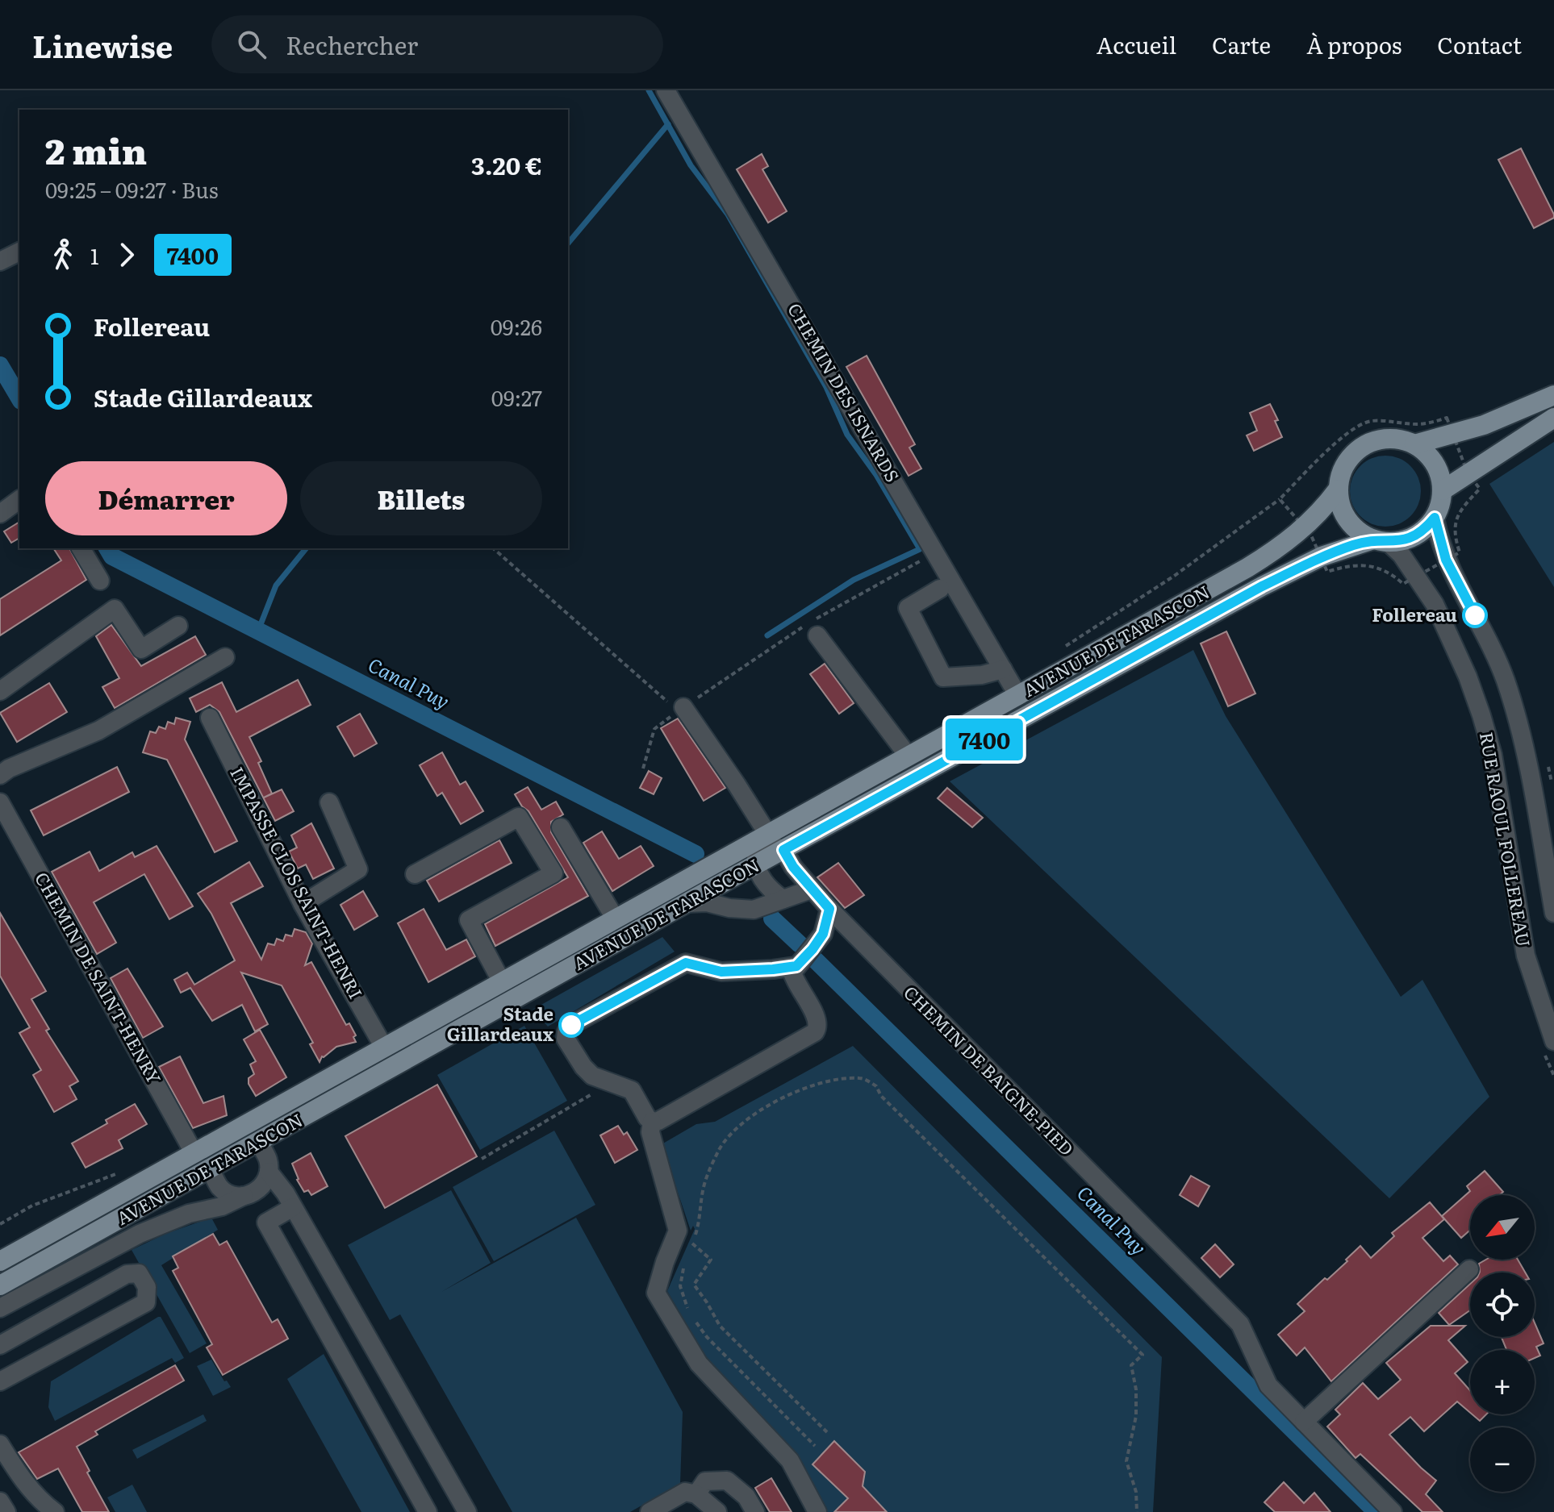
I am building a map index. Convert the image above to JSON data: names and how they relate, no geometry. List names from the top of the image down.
{
  "streets": {
    "main road": ["AVENUE DE TARASCON"],
    "street": [
      "CHEMIN DES ISNARDS",
      "RUE RAOUL FOLLEREAU",
      "IMPASSE CLOS SAINT-HENRI",
      "CHEMIN DE SAINT-HENRY",
      "CHEMIN DE BAIGNE-PIED"
    ]
  },
  "crossings": [
    ["CHEMIN DES ISNARDS", "AVENUE DE TARASCON"],
    ["AVENUE DE TARASCON", "RUE RAOUL FOLLEREAU"],
    ["AVENUE DE TARASCON", "IMPASSE CLOS SAINT-HENRI"],
    ["AVENUE DE TARASCON", "CHEMIN DE SAINT-HENRY"],
    ["AVENUE DE TARASCON", "CHEMIN DE BAIGNE-PIED"]
  ],
  "water": ["Canal Puy"],
  "places": ["Follereau", "Stade Gillardeaux"],
  "lines": ["bus line 7400"],
  "north": "bottom left",
  "page": {
    "header": "Linewise",
    "search": "Rechercher",
    "nav": [
      "Accueil",
      "Carte",
      "À propos",
      "Contact"
    ],
    "on_map": "7400",
    "heading": ["2 min", "09:25 – 09:27 · Bus", "3.20 €"],
    "legs": ["1", "7400"],
    "list": [
      {
        "name": "Follereau",
        "value": "09:26"
      },
      {
        "name": "Stade Gillardeaux",
        "value": "09:27"
      }
    ],
    "buttons": ["Démarrer", "Billets"],
    "map_buttons": ["+", "−"]
  }
}
